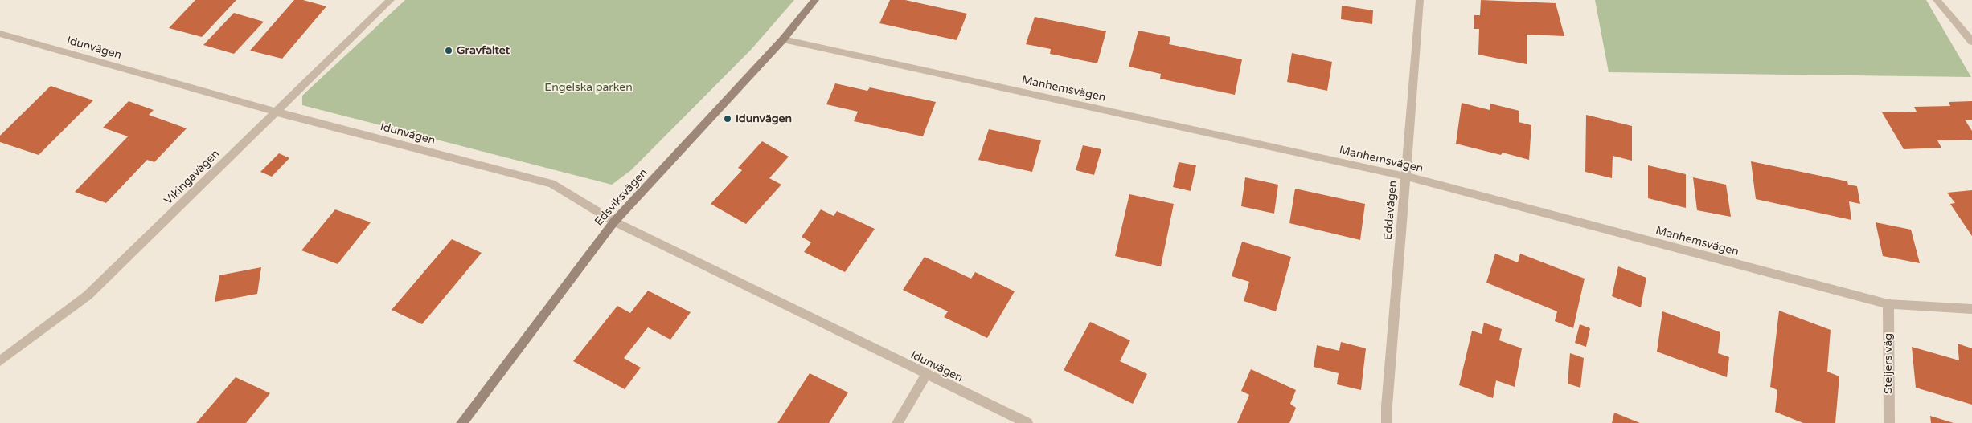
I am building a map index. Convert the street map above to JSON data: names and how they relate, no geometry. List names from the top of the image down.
{
  "streets": {
    "street": [
      "Idunvägen",
      "Manhemsvägen",
      "Vikingavägen",
      "Edsviksvägen",
      "Eddavägen",
      "Steijers väg"
    ]
  },
  "crossings": [
    ["Idunvägen", "Vikingavägen"],
    ["Idunvägen", "Edsviksvägen"],
    ["Manhemsvägen", "Edsviksvägen"],
    ["Manhemsvägen", "Eddavägen"],
    ["Manhemsvägen", "Steijers väg"]
  ],
  "parks": ["Engelska parken"],
  "places": ["Gravfältet", "Idunvägen"]
}
